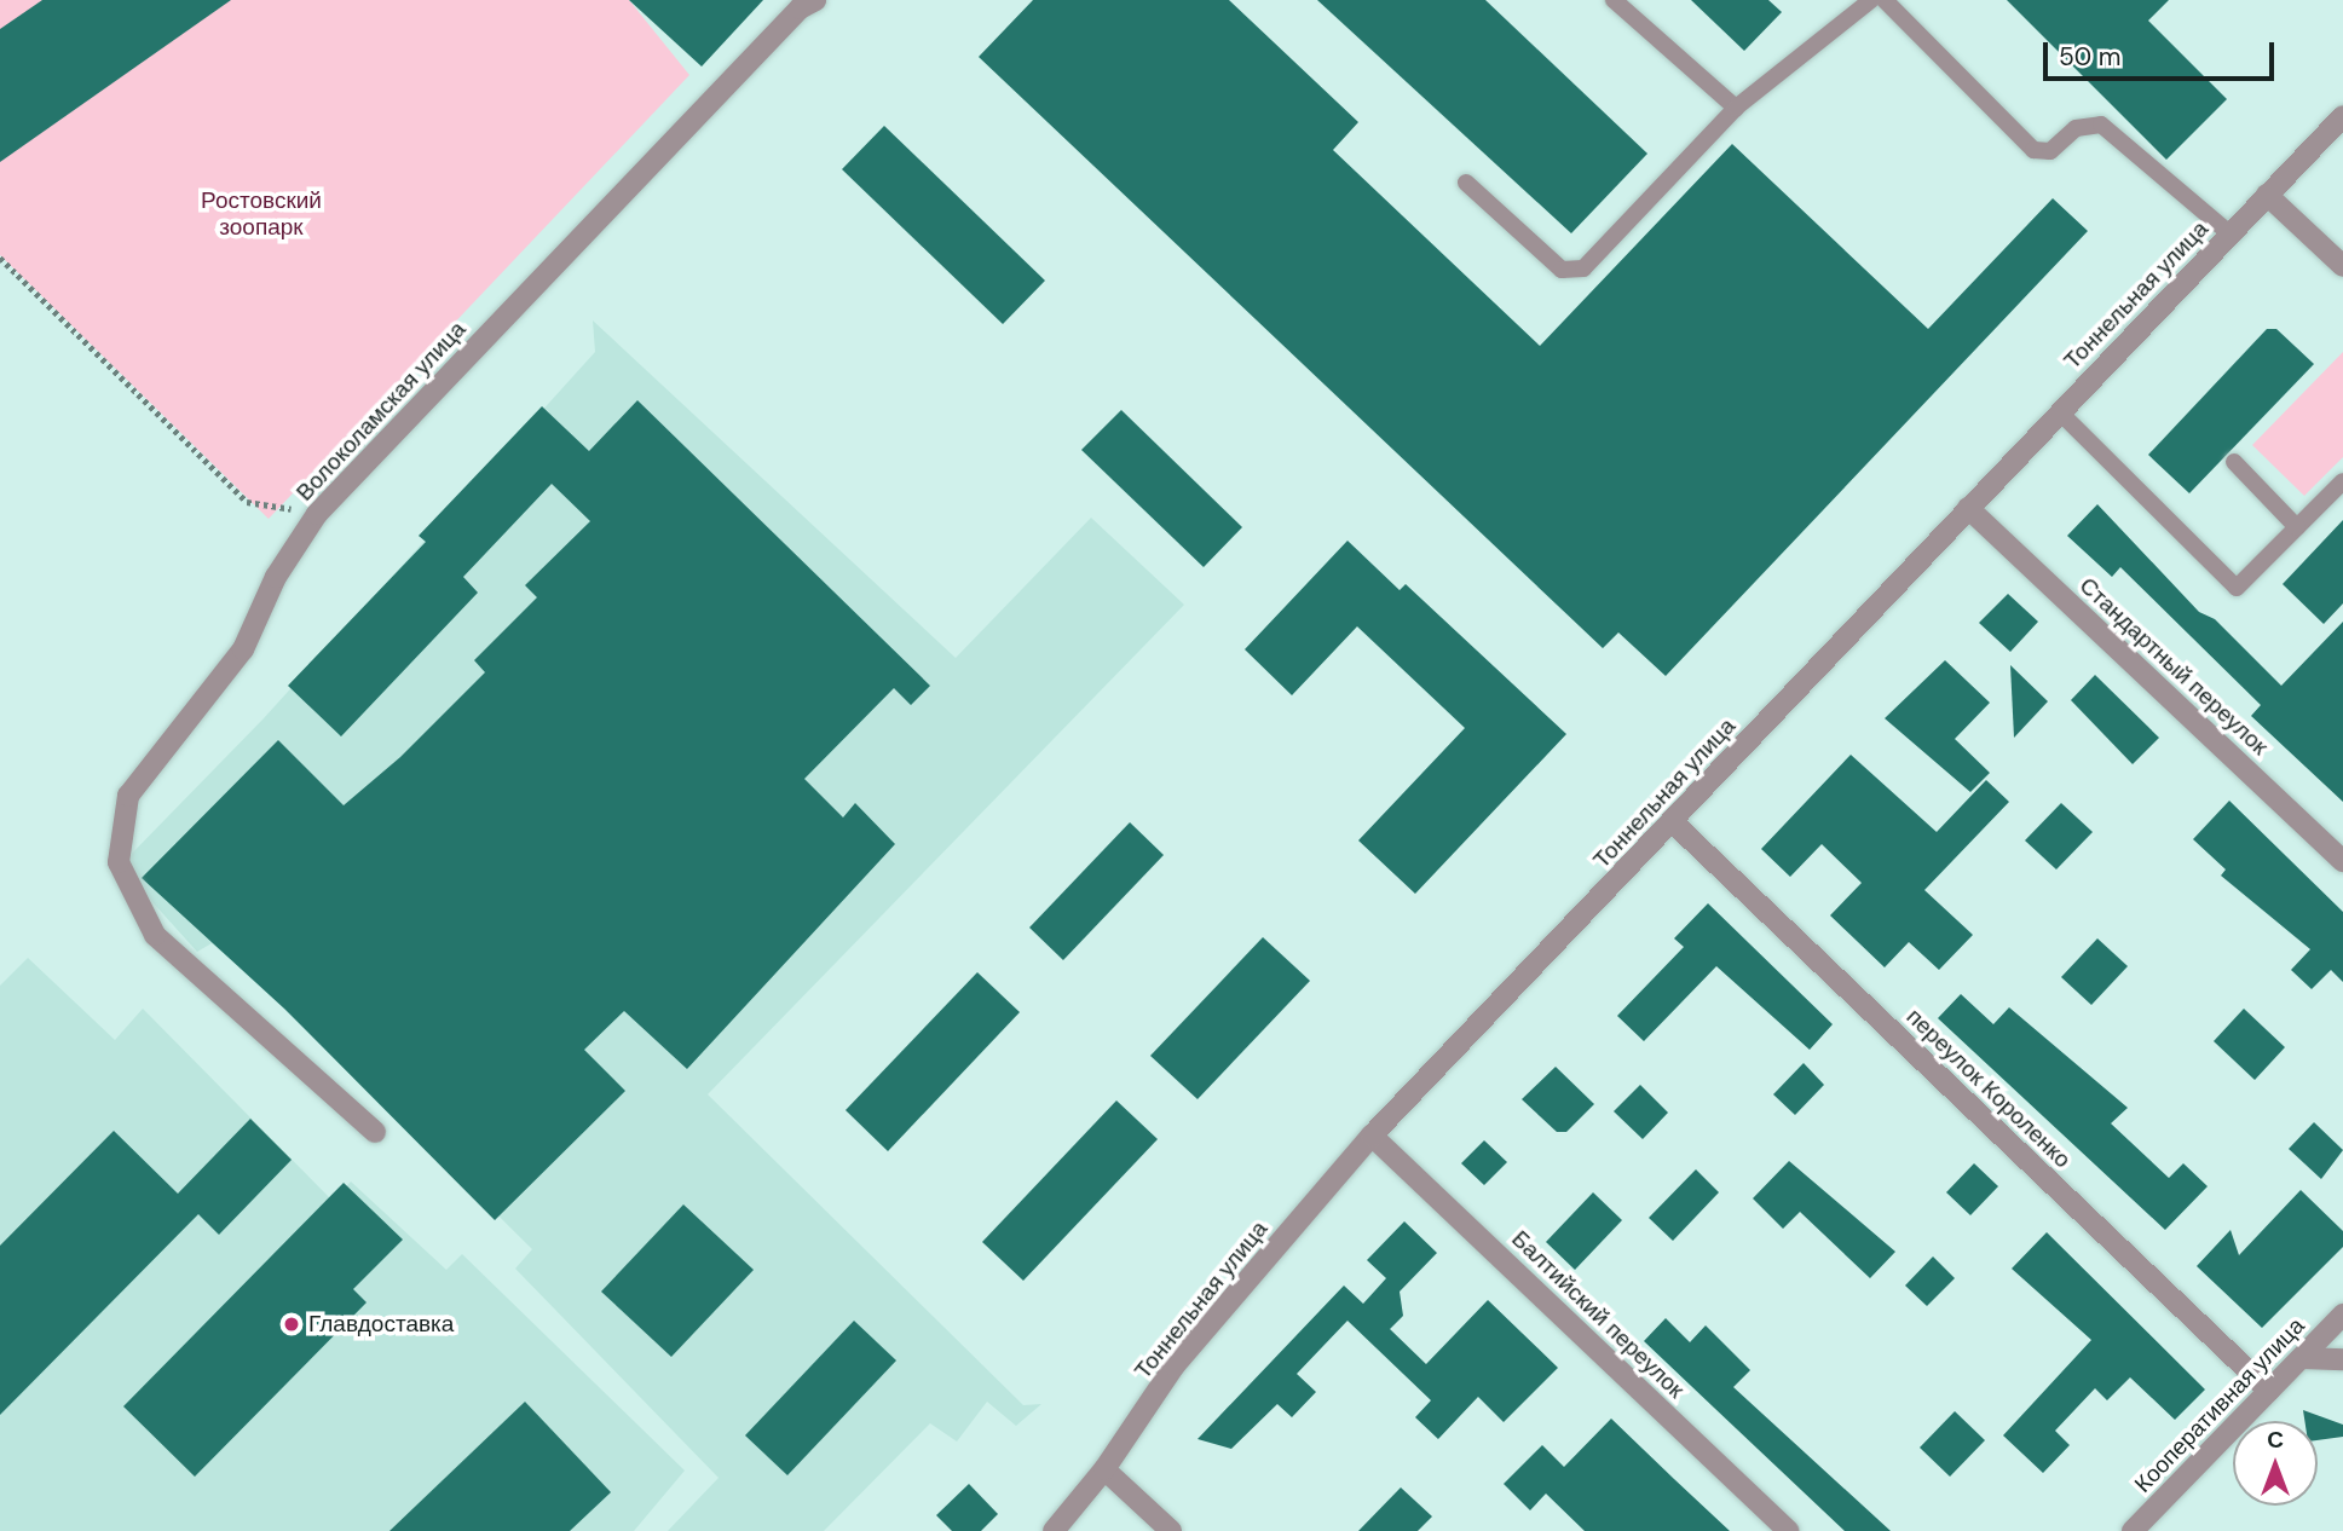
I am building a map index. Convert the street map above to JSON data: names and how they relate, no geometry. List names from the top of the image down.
{
  "streets": {
    "street": [
      "Тоннельная улица",
      "Волоколамская улица",
      "Стандартный переулок",
      "переулок Короленко",
      "Балтийский переулок",
      "Кооперативная улица"
    ]
  },
  "crossings": [
    ["Тоннельная улица", "Стандартный переулок"],
    ["Тоннельная улица", "переулок Короленко"],
    ["Тоннельная улица", "Балтийский переулок"],
    ["переулок Короленко", "Кооперативная улица"]
  ],
  "parks": ["Ростовский зоопарк"],
  "places": ["Главдоставка"],
  "scale_bar": "50 m",
  "north": "top"
}
